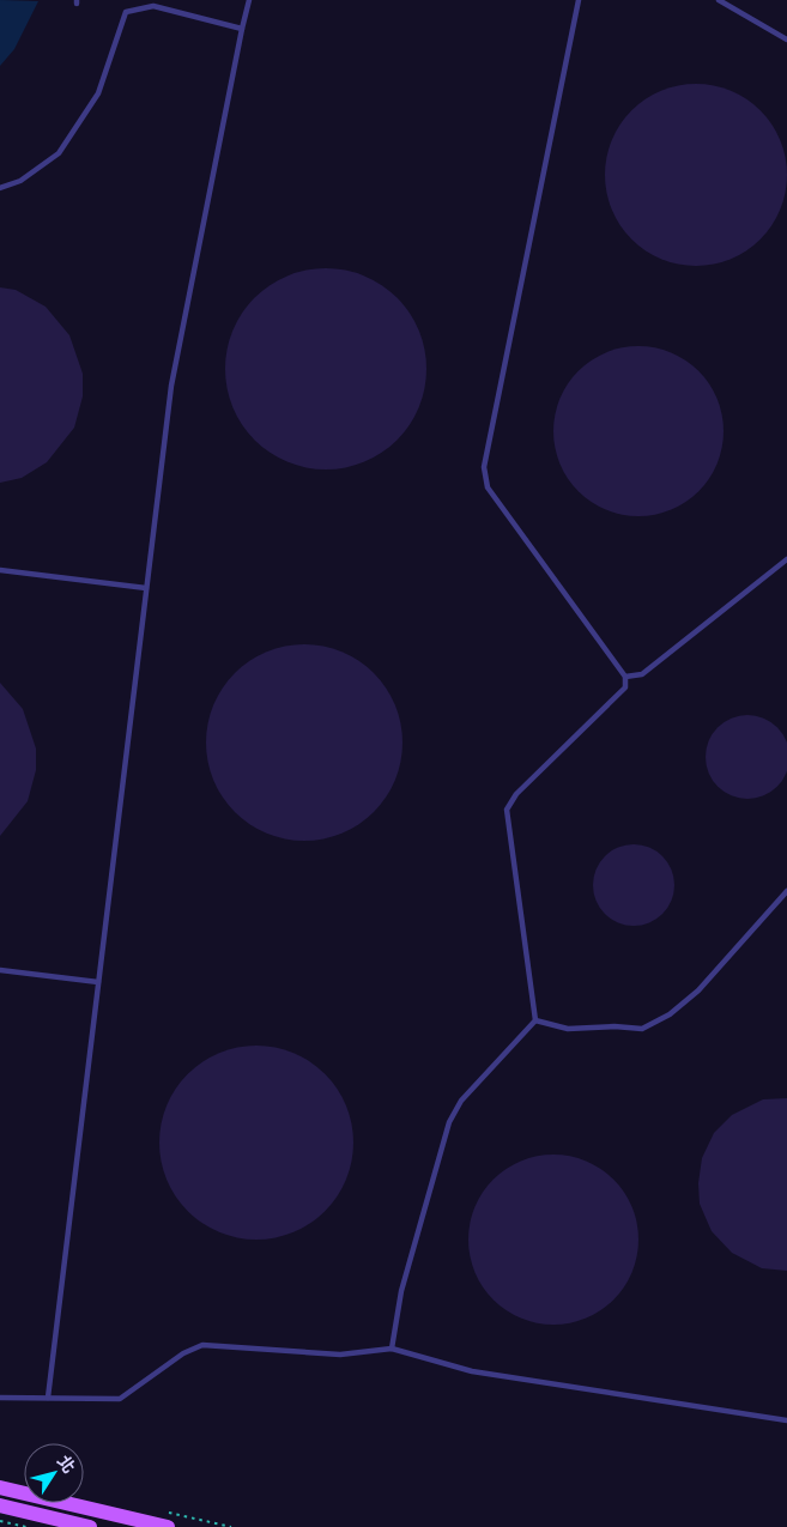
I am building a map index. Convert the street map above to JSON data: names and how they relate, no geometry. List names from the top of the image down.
{
  "north": "top right"
}
